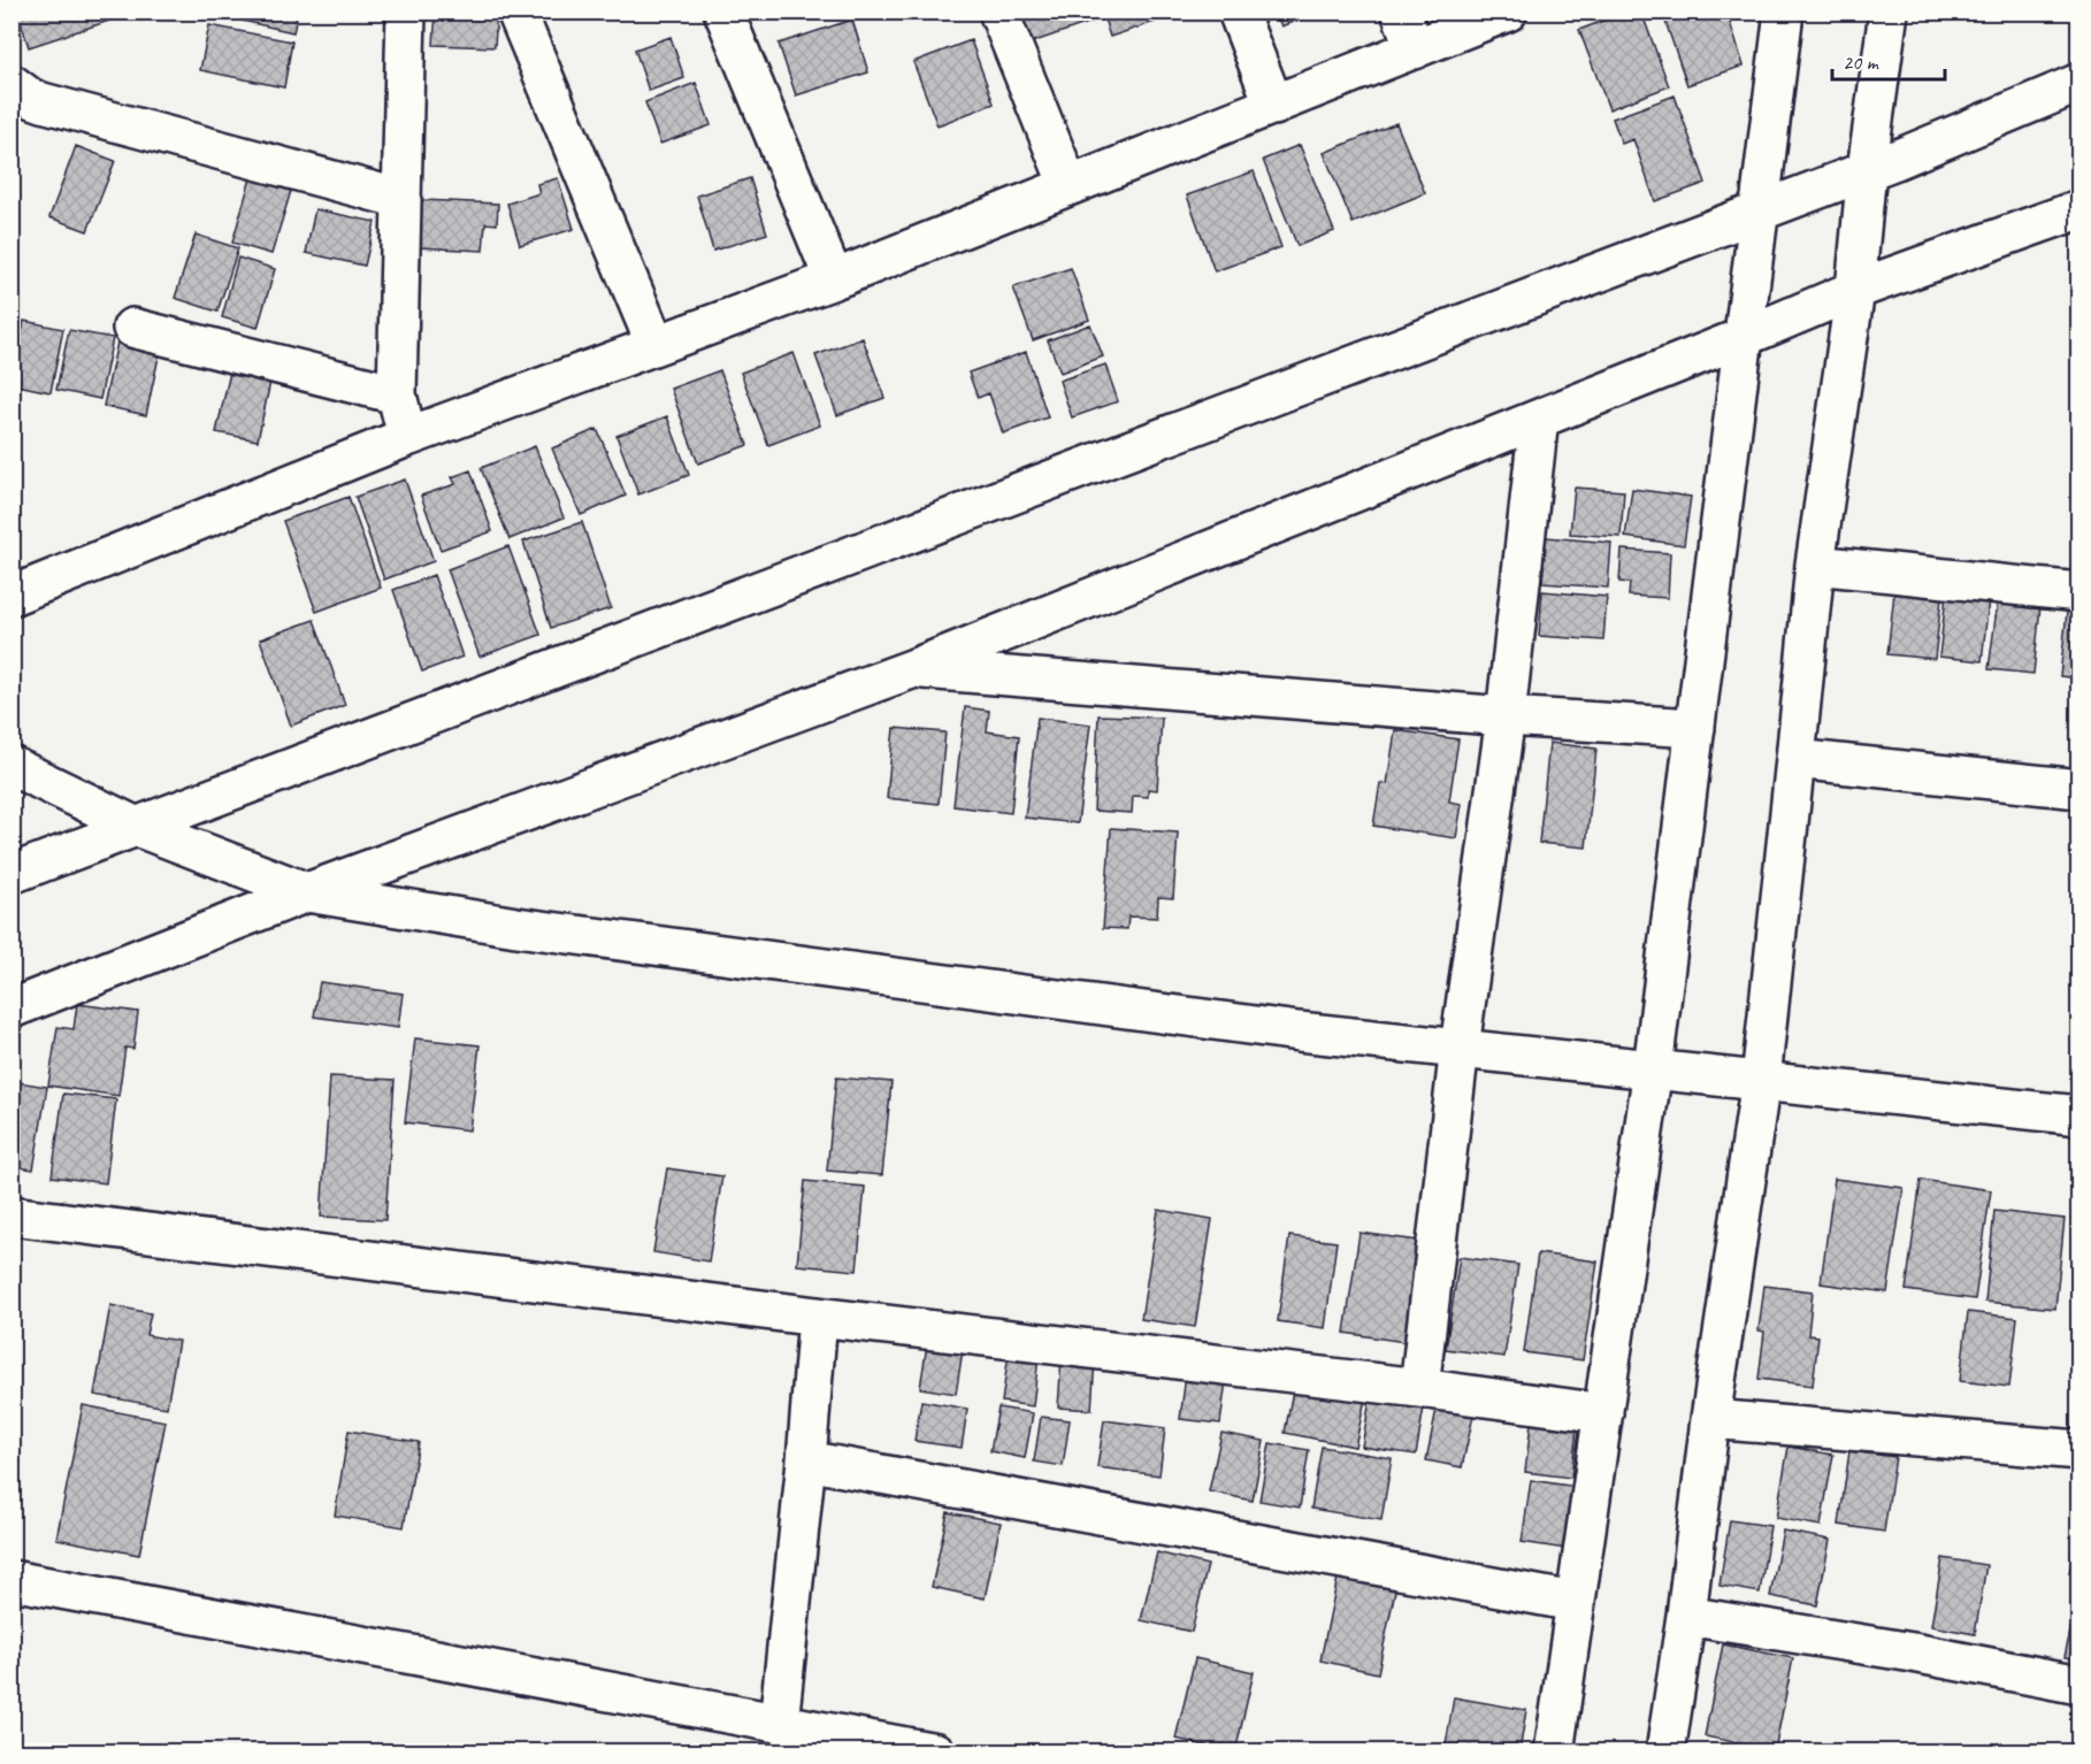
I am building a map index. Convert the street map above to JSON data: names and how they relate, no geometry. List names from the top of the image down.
{
  "scale_bar": "20 m"
}
